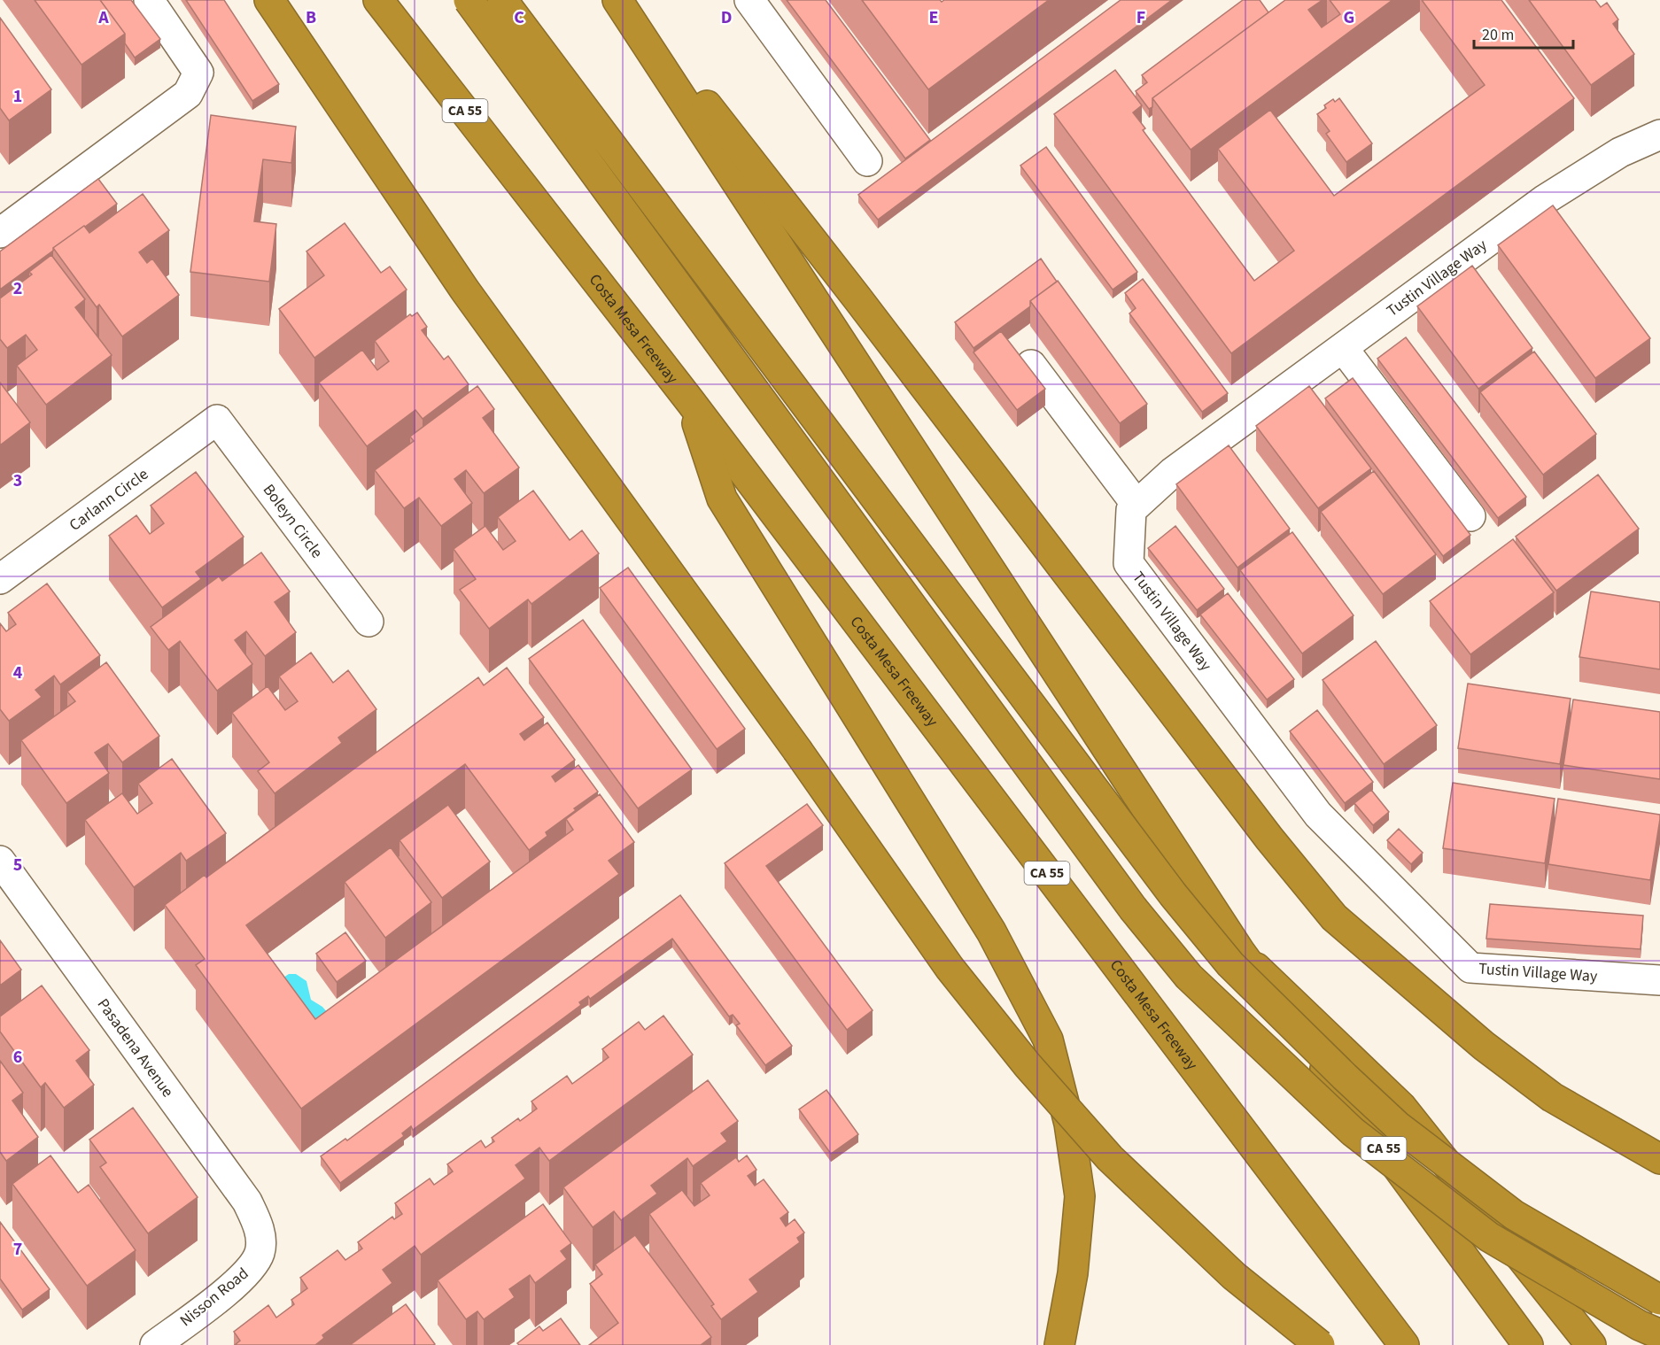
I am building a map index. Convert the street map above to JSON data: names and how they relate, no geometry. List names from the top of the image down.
{
  "streets": {
    "highway": ["CA 55", "Costa Mesa Freeway"],
    "street": [
      "Tustin Village Way",
      "Carlann Circle",
      "Boleyn Circle",
      "Pasadena Avenue",
      "Nisson Road"
    ]
  },
  "crossings": [
    ["Carlann Circle", "Boleyn Circle"],
    ["Pasadena Avenue", "Nisson Road"]
  ],
  "scale_bar": "20 m",
  "grid": {
    "columns": [
      "A",
      "B",
      "C",
      "D",
      "E",
      "F",
      "G"
    ],
    "rows": [
      "1",
      "2",
      "3",
      "4",
      "5",
      "6",
      "7"
    ]
  }
}
